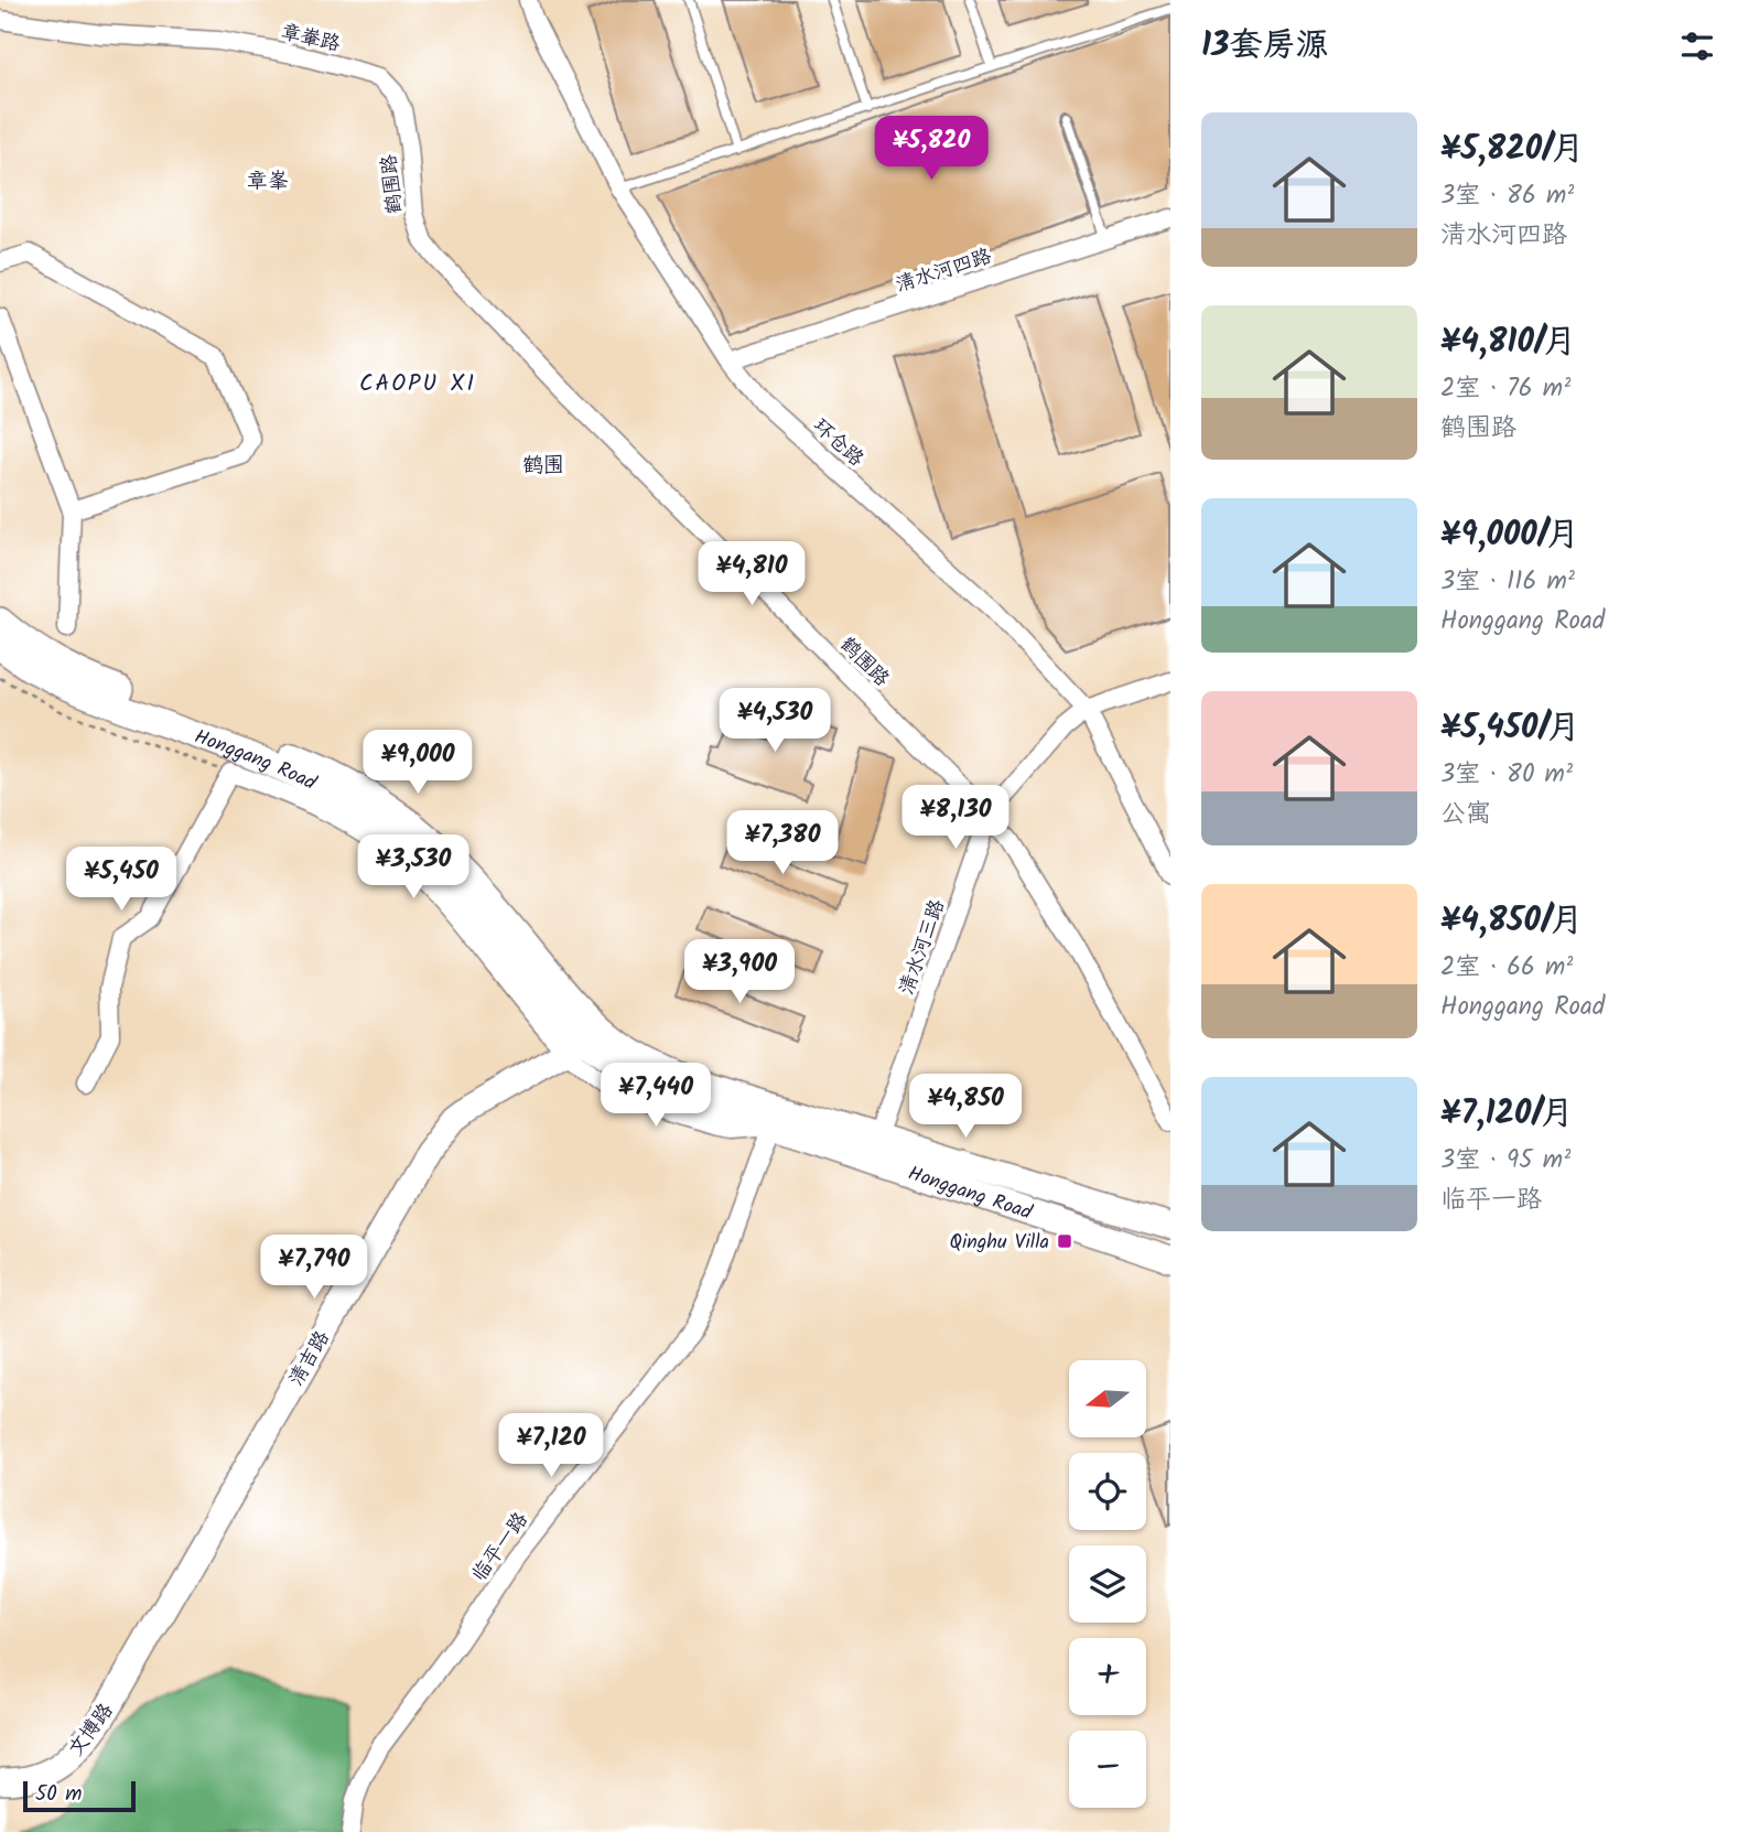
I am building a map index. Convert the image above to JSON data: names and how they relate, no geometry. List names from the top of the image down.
{
  "streets": {
    "main road": ["Honggang Road", "清吉路", "文博路"],
    "street": [
      "章輋路",
      "鹤围路",
      "清水河四路",
      "环仓路",
      "清水河三路",
      "临平一路"
    ]
  },
  "crossings": [
    ["章輋路", "鹤围路"],
    ["鹤围路", "清水河三路"],
    ["清水河四路", "环仓路"],
    ["环仓路", "清水河三路"],
    ["Honggang Road", "清水河三路"],
    ["Honggang Road", "临平一路"],
    ["清吉路", "文博路"]
  ],
  "districts": ["章峯", "CAOPU XI", "鹤围"],
  "places": {
    "transit": ["Qinghu Villa"]
  },
  "scale_bar": "50 m",
  "north": "left",
  "page": {
    "heading": "13套房源",
    "list": [
      {
        "name": "¥5,820/月",
        "note": "3室 · 86 m² · 清水河四路"
      },
      {
        "name": "¥4,810/月",
        "note": "2室 · 76 m² · 鹤围路"
      },
      {
        "name": "¥9,000/月",
        "note": "3室 · 116 m² · Honggang Road"
      },
      {
        "name": "¥5,450/月",
        "note": "3室 · 80 m² · 公寓"
      },
      {
        "name": "¥4,850/月",
        "note": "2室 · 66 m² · Honggang Road"
      },
      {
        "name": "¥7,120/月",
        "note": "3室 · 95 m² · 临平一路"
      }
    ],
    "price": [
      "¥5,820",
      "¥4,810",
      "¥4,530",
      "¥9,000",
      "¥8,130",
      "¥7,380",
      "¥3,530",
      "¥5,450",
      "¥3,900",
      "¥7,440",
      "¥4,850",
      "¥7,790",
      "¥7,120"
    ],
    "map_buttons": ["+", "−"],
    "scale": "50 m"
  }
}
